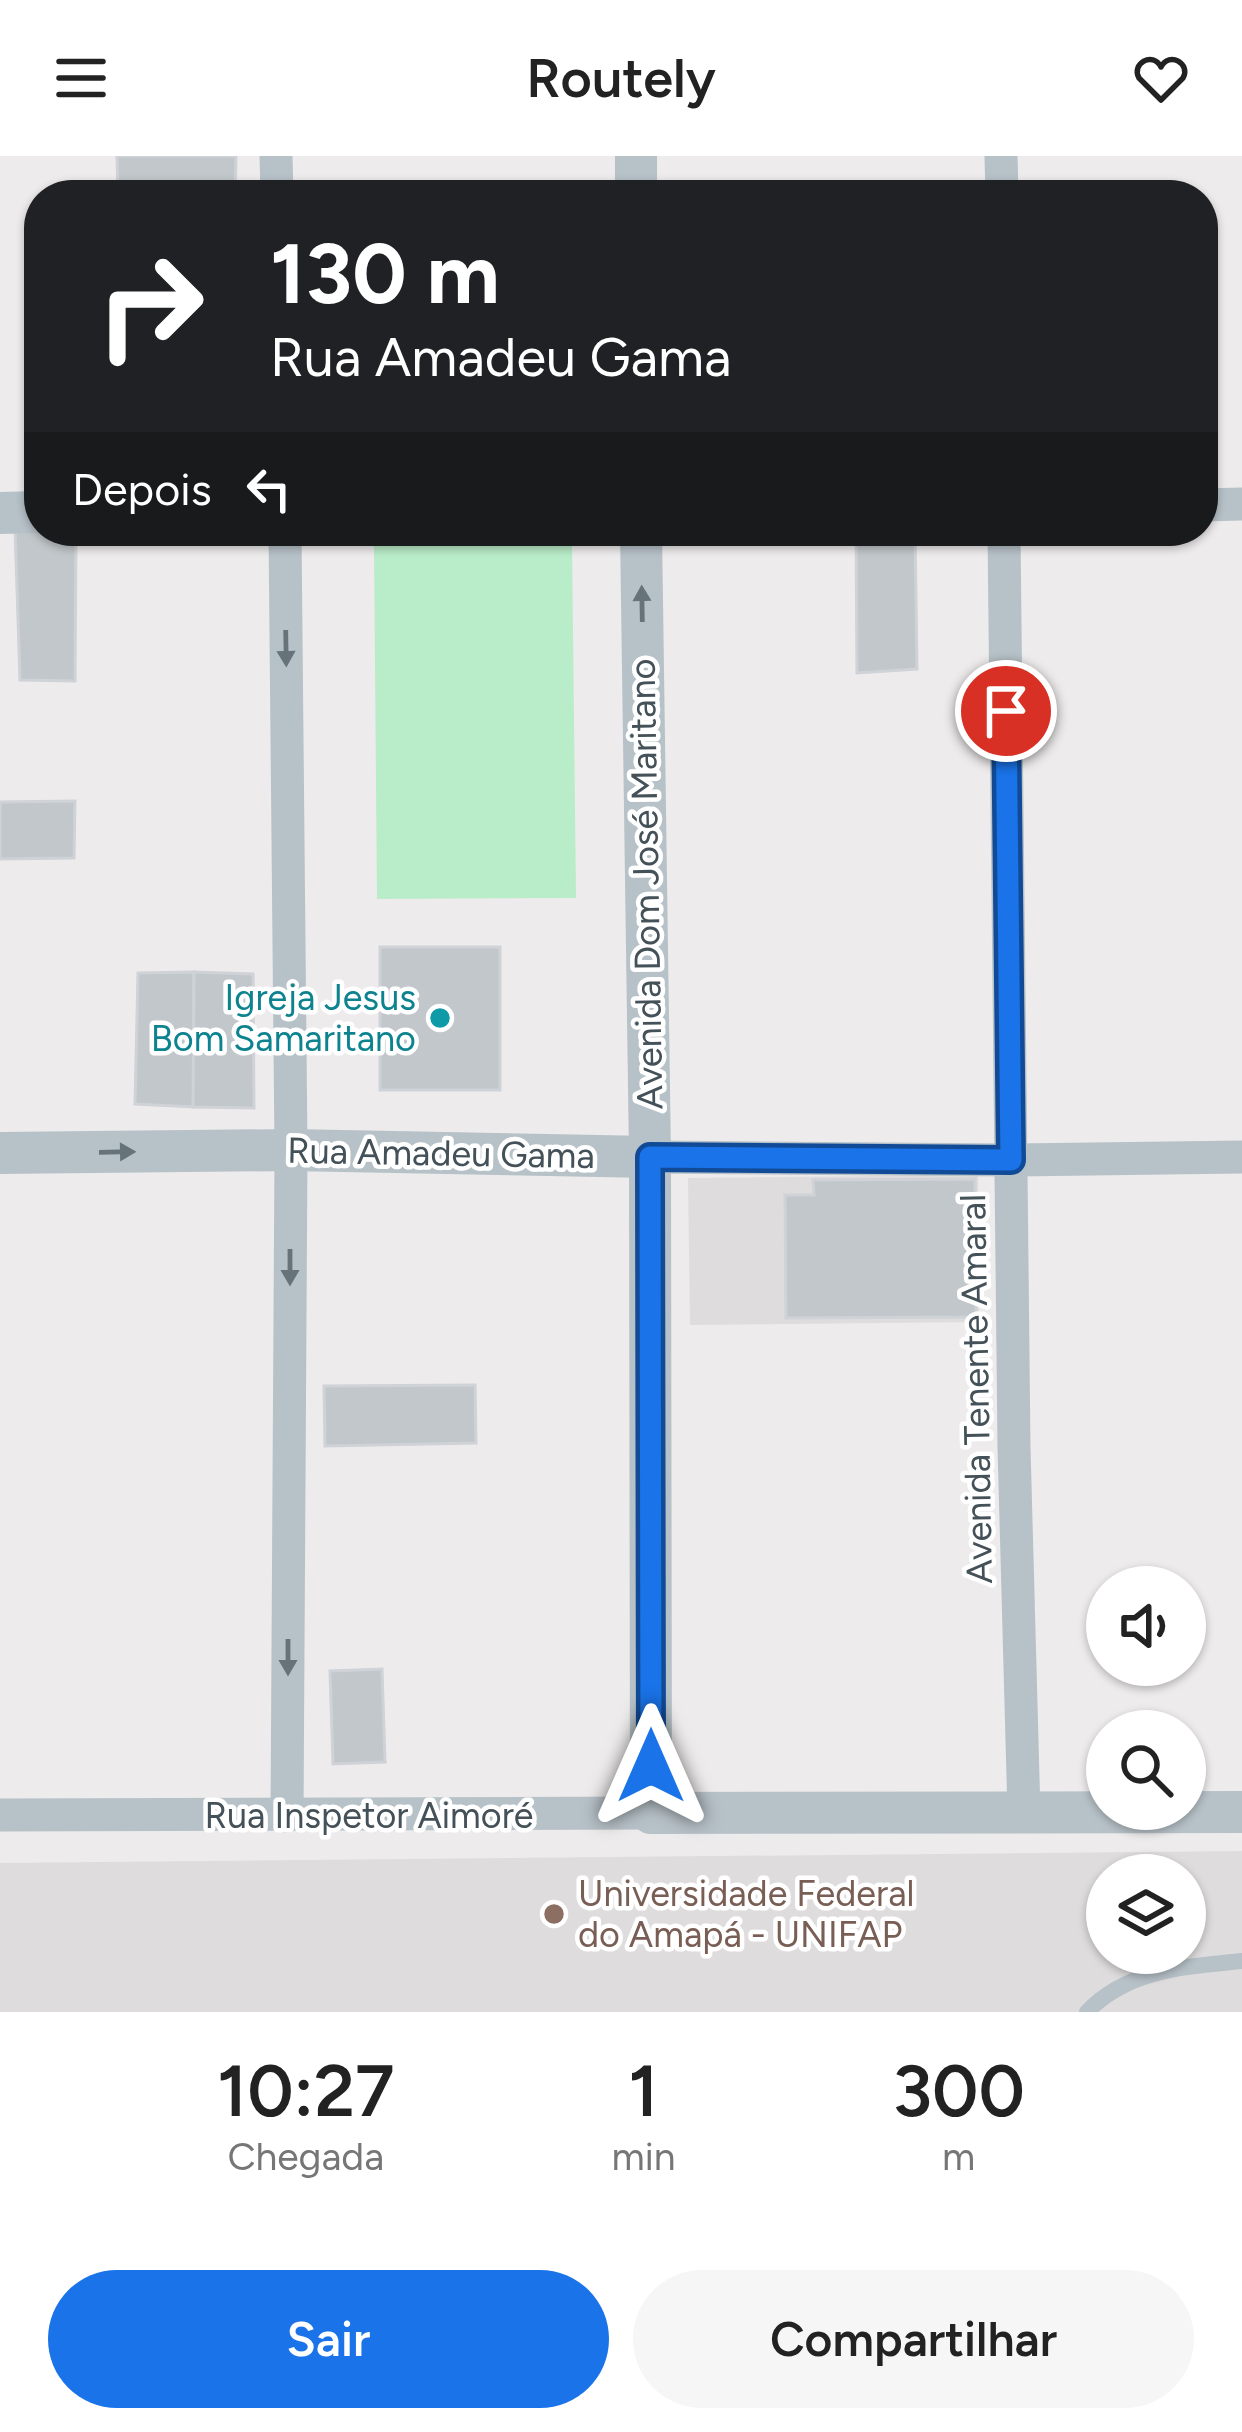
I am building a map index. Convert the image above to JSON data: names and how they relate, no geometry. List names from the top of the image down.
{
  "streets": {
    "street": [
      "Avenida Dom José Maritano",
      "Rua Amadeu Gama",
      "Avenida Tenente Amaral",
      "Rua Inspetor Aimoré"
    ]
  },
  "crossings": [
    ["Avenida Dom José Maritano", "Rua Amadeu Gama"],
    ["Avenida Dom José Maritano", "Rua Inspetor Aimoré"],
    ["Rua Amadeu Gama", "Avenida Tenente Amaral"],
    ["Avenida Tenente Amaral", "Rua Inspetor Aimoré"]
  ],
  "places": ["Igreja Jesus Bom Samaritano", "Universidade Federal do Amapá - UNIFAP"],
  "page": {
    "header": "Routely",
    "turn": ["130 m", "Rua Amadeu Gama"],
    "then": "Depois",
    "eta": [
      "10:27",
      "Chegada",
      "1",
      "min",
      "300",
      "m"
    ],
    "buttons": ["Sair", "Compartilhar"]
  }
}
